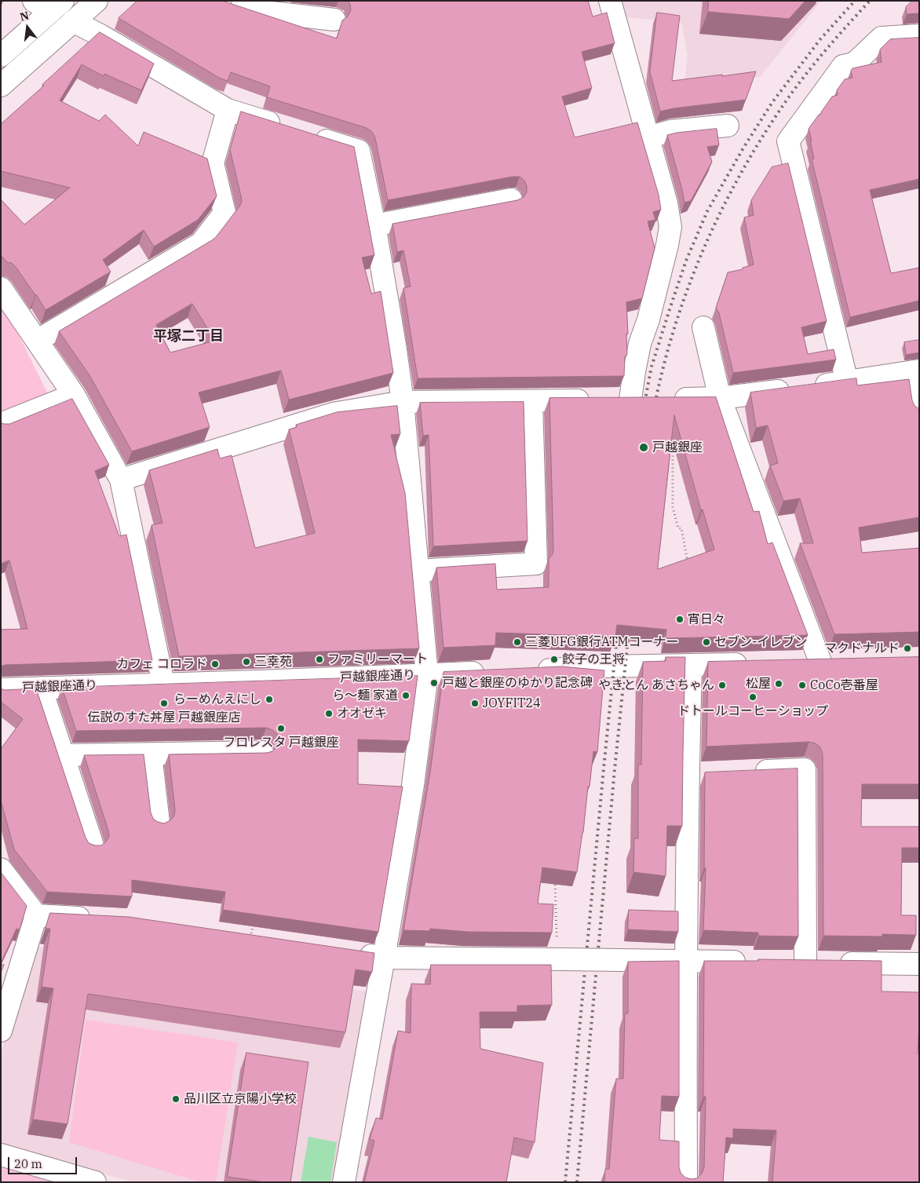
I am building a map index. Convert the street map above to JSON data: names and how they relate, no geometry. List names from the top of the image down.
{
  "streets": {
    "street": ["戸越銀座通り"]
  },
  "districts": ["平塚二丁目"],
  "places": [
    "戸越銀座",
    "宵日々",
    "三菱UFG銀行ATMコーナー",
    "セブン-イレブン",
    "マクドナルド",
    "ファミリーマート",
    "餃子の王将",
    "三幸苑",
    "カフェ コロラド",
    "戸越と銀座のゆかり記念碑",
    "松屋",
    "やきとん あさちゃん",
    "CoCo壱番屋",
    "ら～麺 家道",
    "ドトールコーヒーショップ",
    "らーめんえにし",
    "伝説のすた丼屋 戸越銀座店",
    "JOYFIT24",
    "オオゼキ",
    "フロレスタ 戸越銀座",
    "品川区立京陽小学校"
  ],
  "scale_bar": "20 m",
  "north": "top"
}
